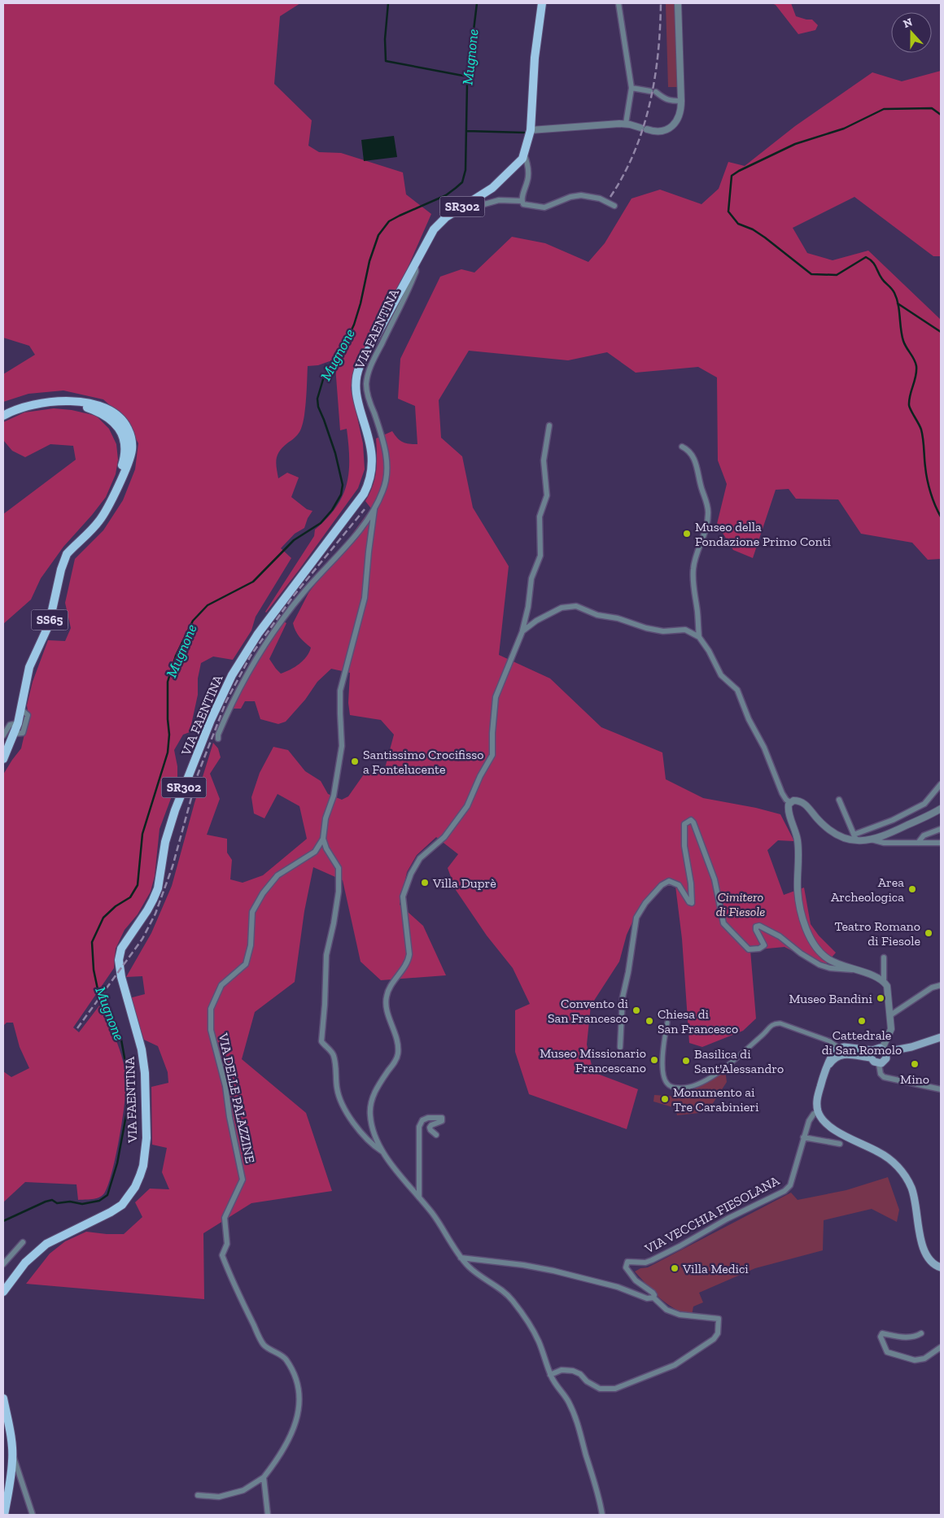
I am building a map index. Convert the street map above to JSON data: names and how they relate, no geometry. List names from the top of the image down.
{
  "streets": {
    "main road": ["SR302", "VIA FAENTINA", "SS65"],
    "street": ["VIA DELLE PALAZZINE", "VIA VECCHIA FIESOLANA"]
  },
  "water": ["Mugnone"],
  "parks": ["Cimitero di Fiesole"],
  "places": [
    "Museo della Fondazione Primo Conti",
    "Santissimo Crocifisso a Fontelucente",
    "Villa Duprè",
    "Area Archeologica",
    "Teatro Romano di Fiesole",
    "Museo Bandini",
    "Convento di San Francesco",
    "Chiesa di San Francesco",
    "Cattedrale di San Romolo",
    "Museo Missionario Francescano",
    "Basilica di Sant'Alessandro",
    "Mino",
    "Monumento ai Tre Carabinieri",
    "Villa Medici"
  ],
  "north": "top"
}
